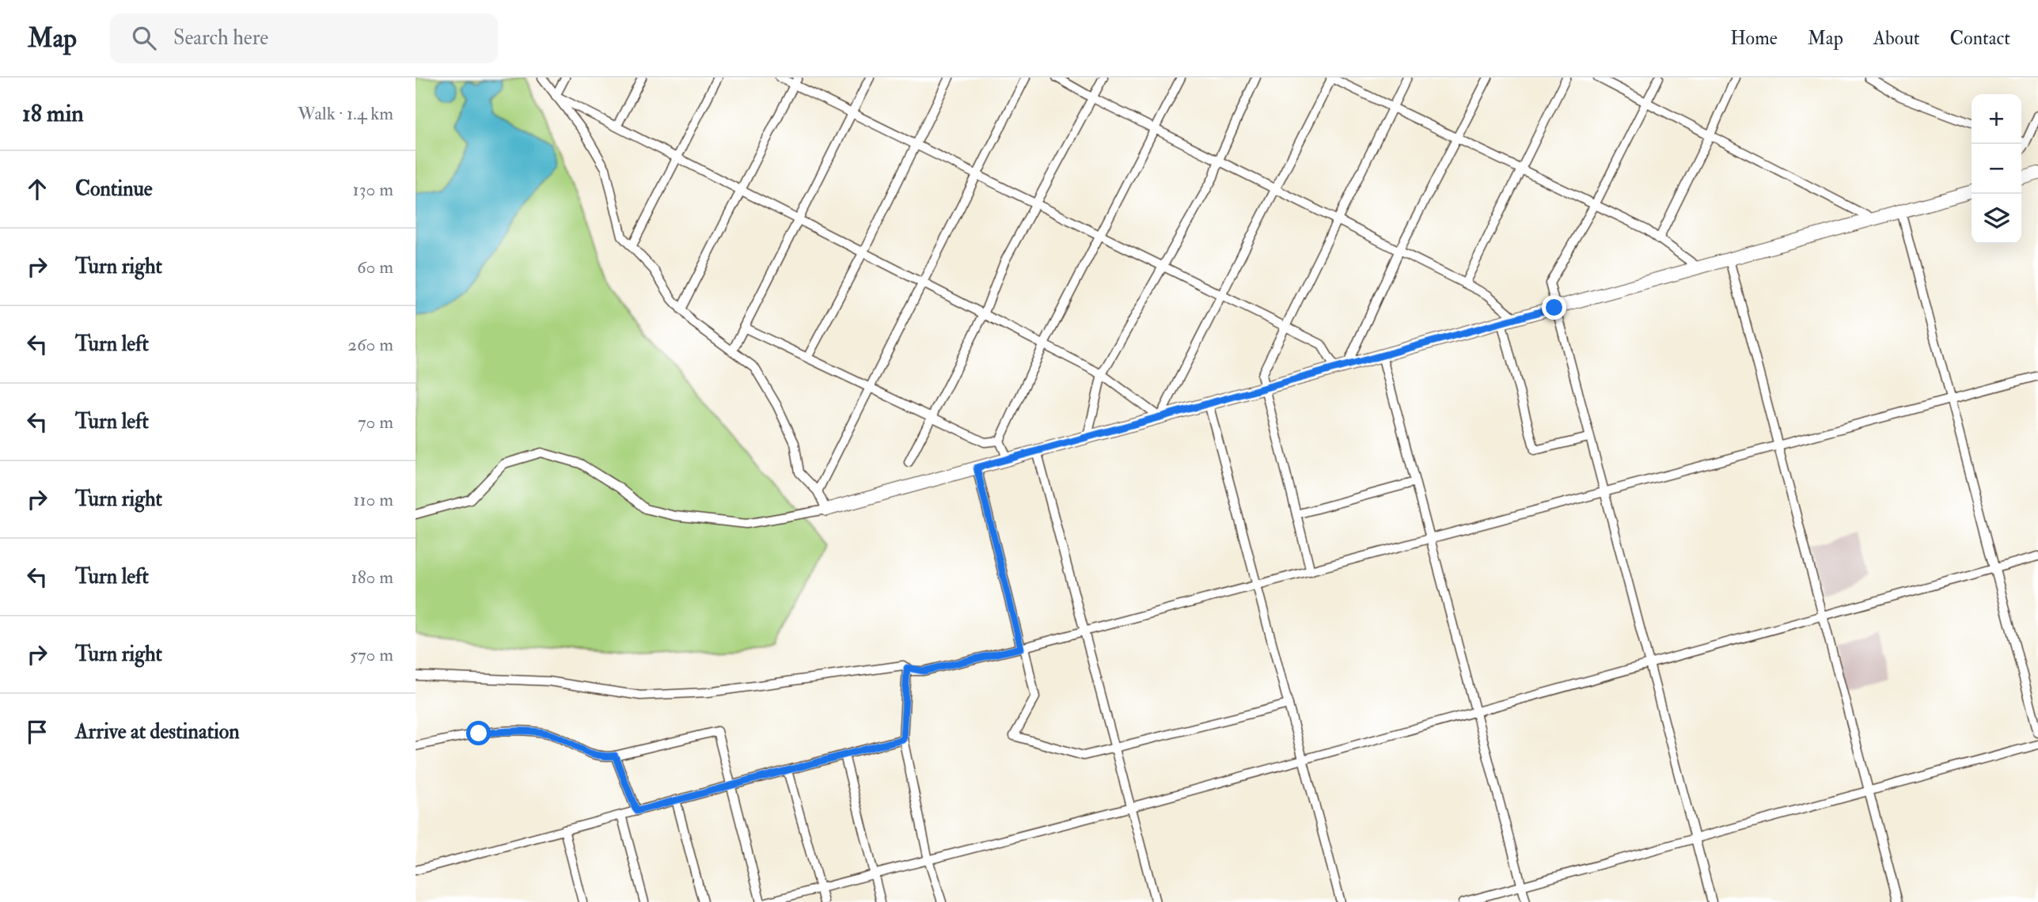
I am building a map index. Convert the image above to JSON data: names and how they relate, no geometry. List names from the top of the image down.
{
  "page": {
    "header": "Map",
    "search": "Search here",
    "nav": [
      "Home",
      "Map",
      "About",
      "Contact"
    ],
    "heading": ["18 min", "Walk · 1.4 km"],
    "map_buttons": ["+", "−"],
    "list": [
      ["Continue", "130 m"],
      ["Turn right", "60 m"],
      ["Turn left", "260 m"],
      ["Turn left", "70 m"],
      ["Turn right", "110 m"],
      ["Turn left", "180 m"],
      ["Turn right", "570 m"],
      "Arrive at destination"
    ]
  }
}
